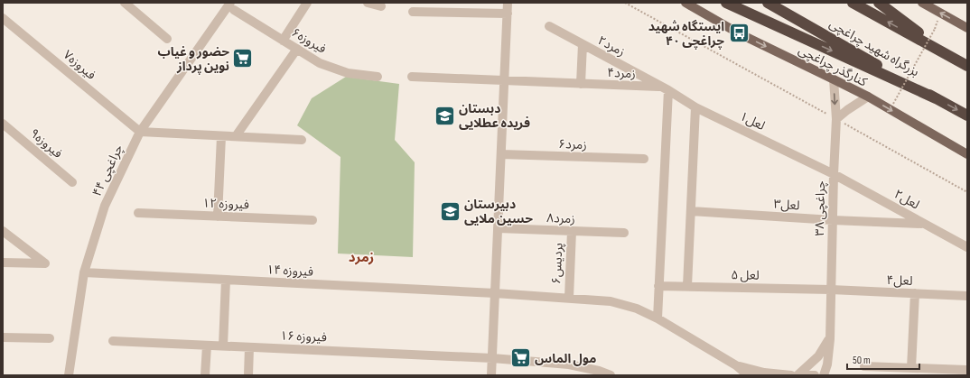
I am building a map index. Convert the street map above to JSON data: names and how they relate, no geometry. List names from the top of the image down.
{
  "streets": {
    "highway": ["بزرگراه شهید چراغچی"],
    "main road": ["کنارگذر چراغچی"],
    "street": [
      "فیروزه۶",
      "زمرد۲",
      "فیروزه۷",
      "زمرد۴",
      "لعل۱",
      "فیروزه۹",
      "زمرد۶",
      "چراغچی ۴۴",
      "لعل۲",
      "فیروزه ۱۲",
      "لعل۳",
      "چراغچی ۳۸",
      "زمرد۸",
      "پردیس۶",
      "فیروزه ۱۴",
      "لعل ۵",
      "لعل۴",
      "فیروزه ۱۶"
    ]
  },
  "crossings": [
    ["فیروزه۶", "چراغچی ۴۴"],
    ["زمرد۲", "زمرد۴"],
    ["زمرد۲", "لعل۱"],
    ["فیروزه۷", "چراغچی ۴۴"],
    ["کنارگذر چراغچی", "چراغچی ۳۸"],
    ["زمرد۴", "لعل۱"],
    ["لعل۱", "لعل۲"],
    ["لعل۱", "چراغچی ۳۸"],
    ["چراغچی ۴۴", "فیروزه ۱۴"],
    ["لعل۲", "لعل۳"],
    ["لعل۲", "چراغچی ۳۸"],
    ["لعل۳", "چراغچی ۳۸"],
    ["چراغچی ۳۸", "لعل ۵"],
    ["چراغچی ۳۸", "لعل۴"],
    ["زمرد۸", "پردیس۶"],
    ["پردیس۶", "فیروزه ۱۴"],
    ["لعل ۵", "لعل۴"]
  ],
  "one_way": ["کنارگذر چراغچی"],
  "districts": ["زمرد"],
  "places": {
    "bus stop": ["ایستگاه شهید چراغچی ۴۰"],
    "supermarket": ["حضور و غیاب نوین پرداز", "مول الماس"],
    "school or university": ["دبستان فریده عطلایی", "دبیرستان حسین ملایی"]
  },
  "scale_bar": "50 m"
}
